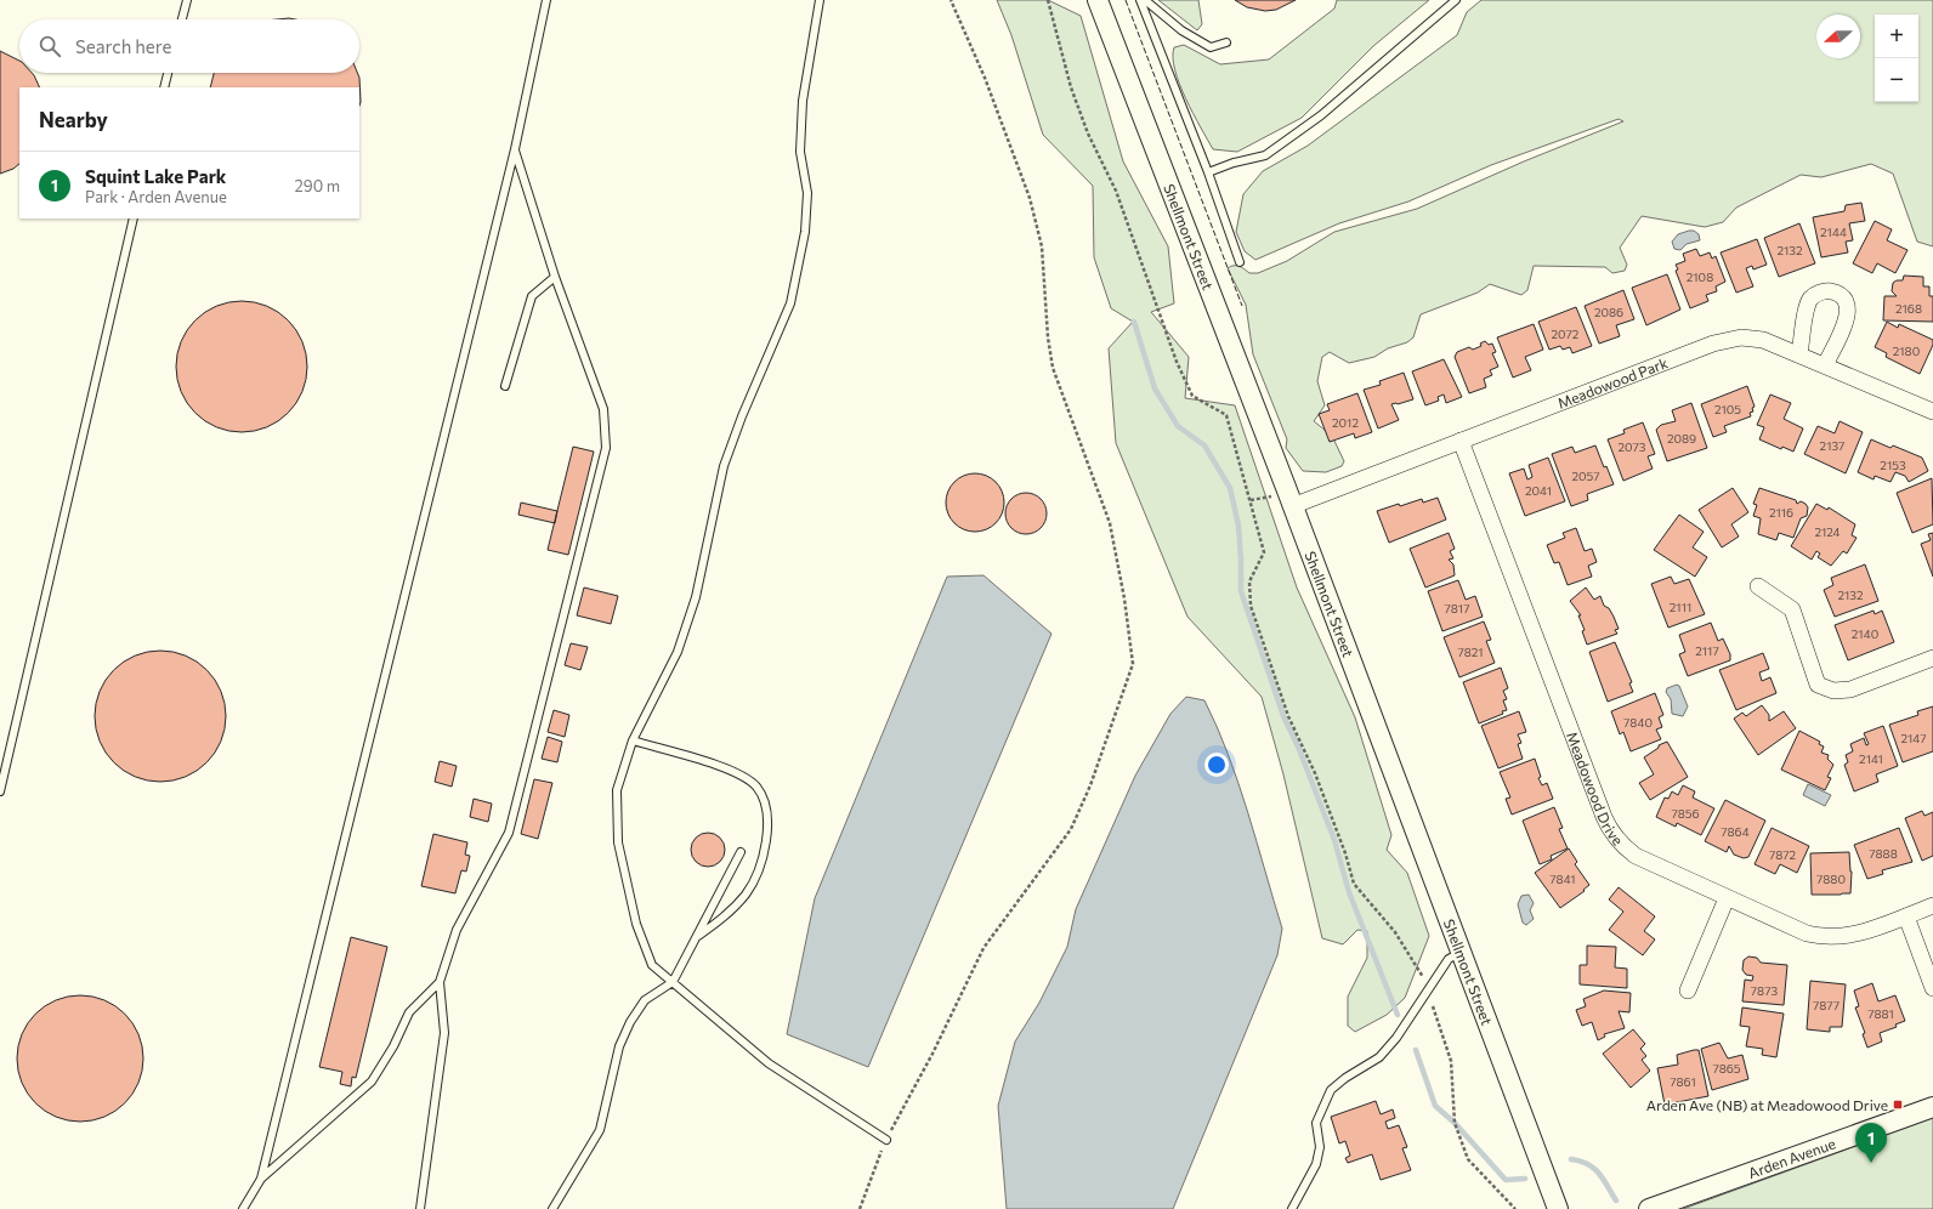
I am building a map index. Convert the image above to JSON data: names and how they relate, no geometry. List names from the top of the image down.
{
  "streets": {
    "street": [
      "Shellmont Street",
      "Meadowood Park",
      "Meadowood Drive",
      "Arden Avenue"
    ]
  },
  "crossings": [
    ["Shellmont Street", "Meadowood Park"],
    ["Meadowood Park", "Meadowood Drive"]
  ],
  "places": {
    "transit": ["Arden Ave (NB) at Meadowood Drive"]
  },
  "house_numbers": [
    "2144",
    "2132",
    "2108",
    "2168",
    "2086",
    "2072",
    "2180",
    "2105",
    "2012",
    "2089",
    "2137",
    "2073",
    "2153",
    "2057",
    "2041",
    "2116",
    "2124",
    "2132",
    "2111",
    "7817",
    "2140",
    "2117",
    "7821",
    "7840",
    "2147",
    "2141",
    "7856",
    "7864",
    "7888",
    "7872",
    "7841",
    "7880",
    "7873",
    "7877",
    "7881",
    "7865",
    "7861"
  ],
  "north": "left",
  "page": {
    "map_buttons": ["+", "−"],
    "search": "Search here",
    "heading": "Nearby",
    "list": [
      {
        "mark": "1",
        "name": "Squint Lake Park",
        "note": "Park · Arden Avenue",
        "value": "290 m"
      }
    ],
    "pins": "1"
  }
}
